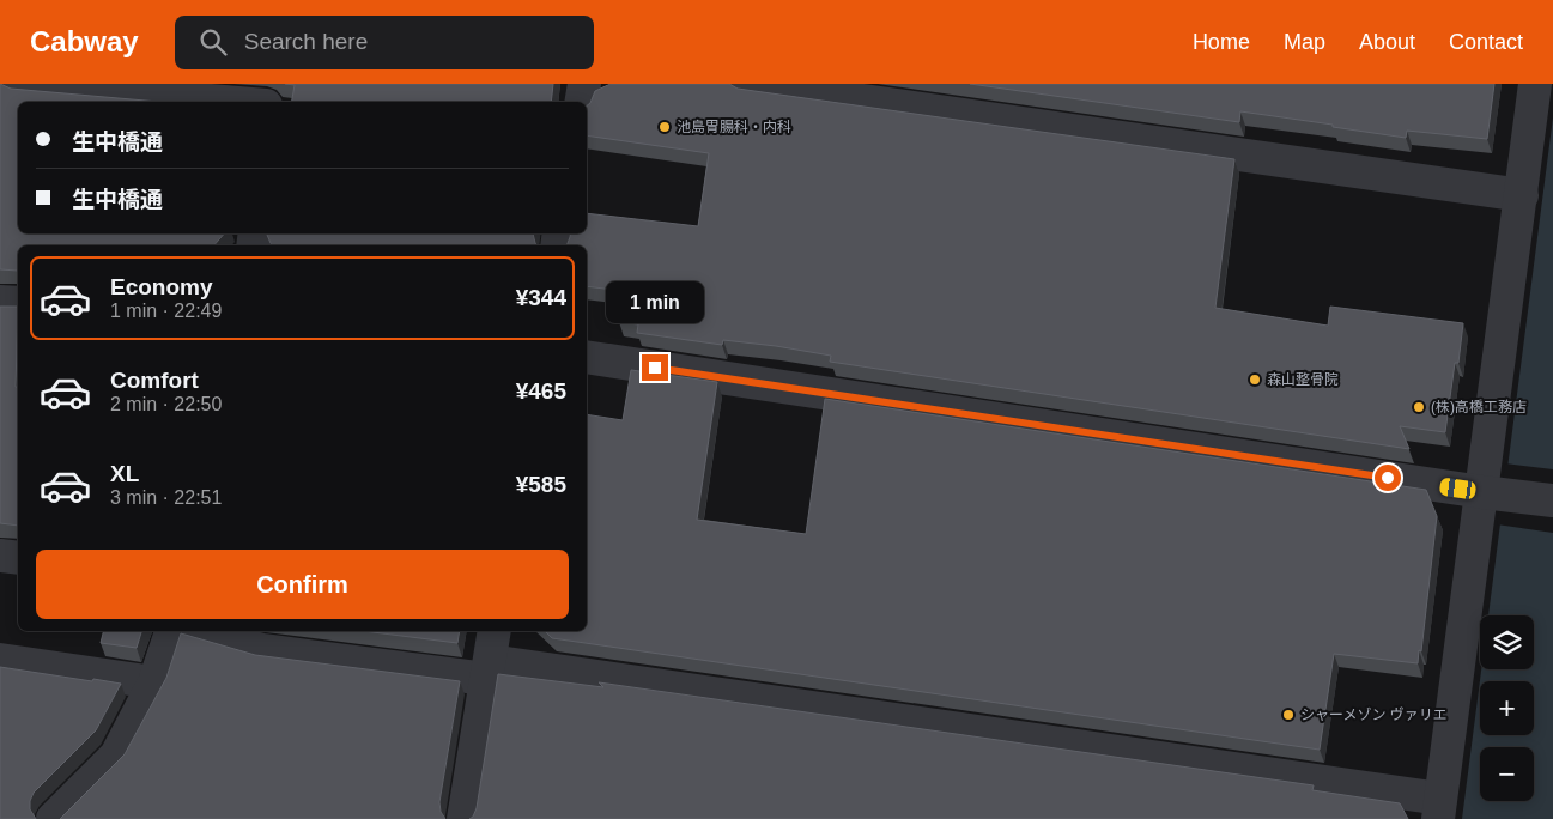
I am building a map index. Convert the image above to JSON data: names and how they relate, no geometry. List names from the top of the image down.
{
  "places": [
    "池島胃腸科・内科",
    "森山整骨院",
    "(株)高橋工務店",
    "シャーメゾン ヴァリエ"
  ],
  "page": {
    "header": "Cabway",
    "search": "Search here",
    "nav": [
      "Home",
      "Map",
      "About",
      "Contact"
    ],
    "banner": ["生中橋通", "生中橋通"],
    "list": [
      {
        "name": "Economy",
        "note": "1 min · 22:49",
        "value": "¥344"
      },
      {
        "name": "Comfort",
        "note": "2 min · 22:50",
        "value": "¥465"
      },
      {
        "name": "XL",
        "note": "3 min · 22:51",
        "value": "¥585"
      }
    ],
    "bubble": "1 min",
    "buttons": "Confirm",
    "map_buttons": ["+", "−"]
  }
}
